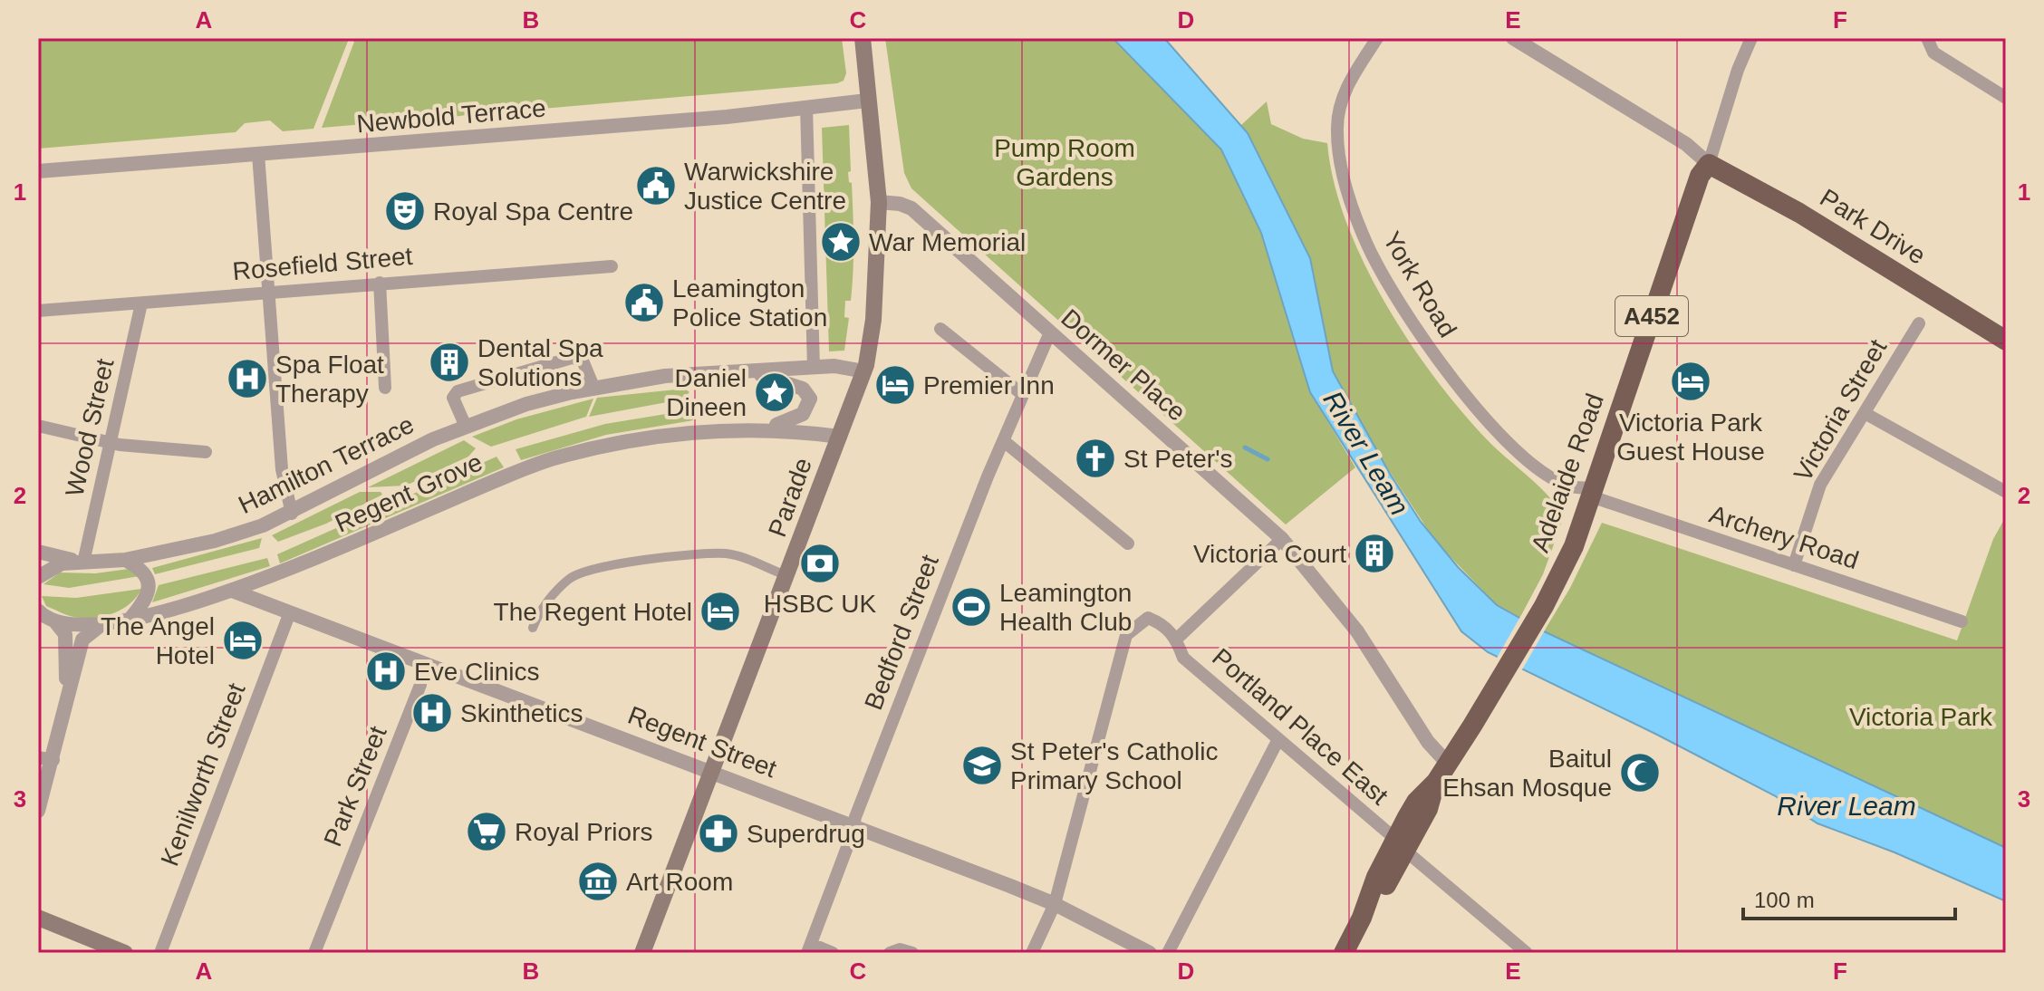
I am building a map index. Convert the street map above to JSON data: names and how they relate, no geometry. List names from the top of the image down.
{
  "streets": {
    "highway": ["Park Drive", "A452", "Adelaide Road"],
    "main road": ["Parade"],
    "street": [
      "Newbold Terrace",
      "Rosefield Street",
      "York Road",
      "Dormer Place",
      "Victoria Street",
      "Wood Street",
      "Hamilton Terrace",
      "Regent Grove",
      "Archery Road",
      "Bedford Street",
      "Portland Place East",
      "Regent Street",
      "Kenilworth Street",
      "Park Street"
    ]
  },
  "crossings": [
    ["Newbold Terrace", "Parade"],
    ["Park Drive", "Adelaide Road"],
    ["Rosefield Street", "Wood Street"],
    ["York Road", "Adelaide Road"],
    ["York Road", "Archery Road"],
    ["A452", "Adelaide Road"],
    ["A452", "Portland Place East"],
    ["Dormer Place", "Adelaide Road"],
    ["Dormer Place", "Parade"],
    ["Dormer Place", "Bedford Street"],
    ["Victoria Street", "Archery Road"],
    ["Wood Street", "Hamilton Terrace"],
    ["Hamilton Terrace", "Regent Grove"],
    ["Hamilton Terrace", "Parade"],
    ["Adelaide Road", "Archery Road"],
    ["Adelaide Road", "Portland Place East"],
    ["Regent Grove", "Parade"],
    ["Regent Grove", "Regent Street"],
    ["Parade", "Regent Street"],
    ["Bedford Street", "Regent Street"],
    ["Portland Place East", "Regent Street"],
    ["Regent Street", "Kenilworth Street"],
    ["Regent Street", "Park Street"]
  ],
  "water": ["River Leam"],
  "parks": ["Pump Room Gardens", "Victoria Park"],
  "places": {
    "public building": ["Warwickshire Justice Centre", "Leamington Police Station"],
    "theatre": ["Royal Spa Centre"],
    "place": ["War Memorial", "Daniel Dineen"],
    "building": ["Dental Spa Solutions", "Victoria Court"],
    "hospital": ["Spa Float Therapy", "Eve Clinics", "Skinthetics"],
    "hotel": [
      "Victoria Park Guest House",
      "Premier Inn",
      "The Regent Hotel",
      "The Angel Hotel"
    ],
    "church": ["St Peter's"],
    "bank": ["HSBC UK"],
    "sports": ["Leamington Health Club"],
    "school or university": ["St Peter's Catholic Primary School"],
    "mosque": ["Baitul Ehsan Mosque"],
    "supermarket": ["Royal Priors"],
    "pharmacy": ["Superdrug"],
    "museum": ["Art Room"]
  },
  "scale_bar": "100 m",
  "grid": {
    "columns": [
      "A",
      "B",
      "C",
      "D",
      "E",
      "F"
    ],
    "rows": ["1", "2", "3"]
  }
}
